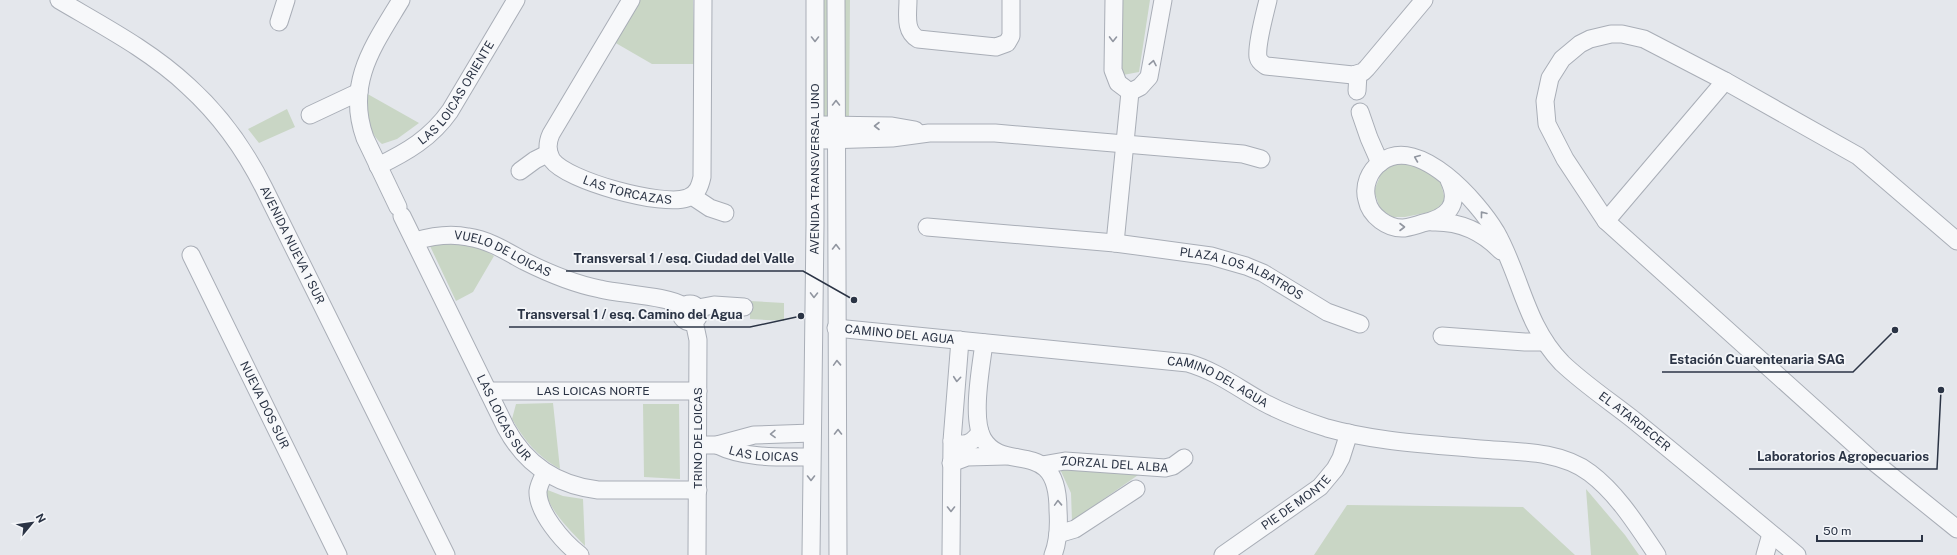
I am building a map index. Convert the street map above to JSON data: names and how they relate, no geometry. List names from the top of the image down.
{
  "streets": {
    "street": [
      "LAS LOICAS ORIENTE",
      "AVENIDA TRANSVERSAL UNO",
      "LAS TORCAZAS",
      "AVENIDA NUEVA 1 SUR",
      "VUELO DE LOICAS",
      "PLAZA LOS ALBATROS",
      "CAMINO DEL AGUA",
      "LAS LOICAS NORTE",
      "NUEVA DOS SUR",
      "LAS LOICAS SUR",
      "EL ATARDECER",
      "TRINO DE LOICAS",
      "LAS LOICAS",
      "ZORZAL DEL ALBA",
      "PIE DE MONTE"
    ]
  },
  "crossings": [
    ["LAS LOICAS ORIENTE", "LAS LOICAS SUR"],
    ["AVENIDA TRANSVERSAL UNO", "CAMINO DEL AGUA"],
    ["AVENIDA TRANSVERSAL UNO", "LAS LOICAS"],
    ["VUELO DE LOICAS", "LAS LOICAS SUR"],
    ["VUELO DE LOICAS", "TRINO DE LOICAS"],
    ["CAMINO DEL AGUA", "PIE DE MONTE"],
    ["LAS LOICAS NORTE", "LAS LOICAS SUR"],
    ["LAS LOICAS NORTE", "TRINO DE LOICAS"],
    ["LAS LOICAS SUR", "TRINO DE LOICAS"],
    ["TRINO DE LOICAS", "LAS LOICAS"]
  ],
  "places": [
    "Transversal 1 / esq. Ciudad del Valle",
    "Transversal 1 / esq. Camino del Agua",
    "Estación Cuarentenaria SAG",
    "Laboratorios Agropecuarios"
  ],
  "scale_bar": "50 m",
  "north": "top right"
}
